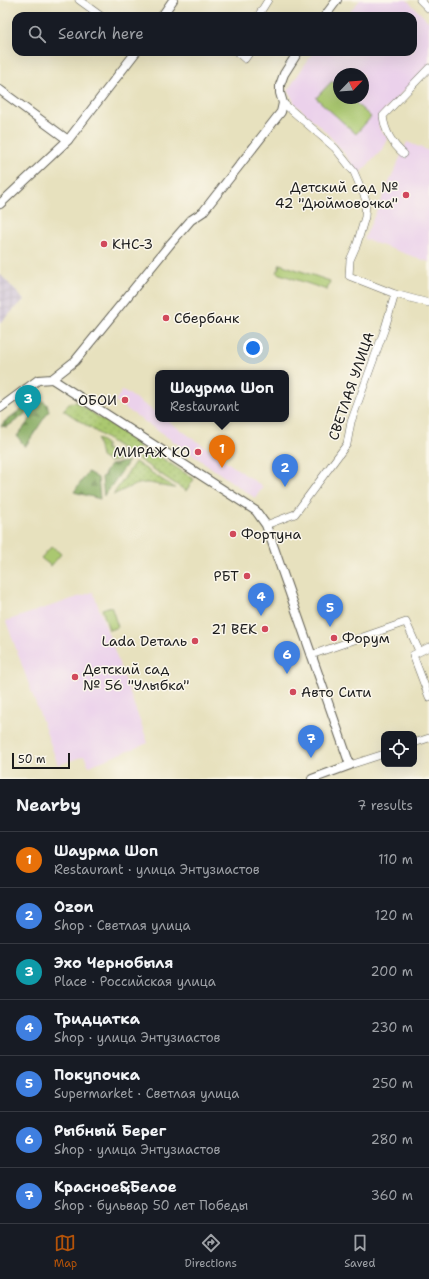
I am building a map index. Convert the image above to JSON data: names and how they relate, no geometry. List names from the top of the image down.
{
  "streets": {
    "street": ["СВЕТЛАЯ УЛИЦА"]
  },
  "places": [
    "Детский сад № 42 \"Дюймовочка\"",
    "КНС-3",
    "Сбербанк",
    "ОБОИ",
    "МИРАЖ КО",
    "Фортуна",
    "РБТ",
    "21 ВЕК",
    "Форум",
    "Lada Dеталь",
    "Детский сад № 56 \"Улыбка\"",
    "Авто Сити"
  ],
  "scale_bar": "50 m",
  "north": "top right",
  "page": {
    "search": "Search here",
    "popup": ["Шаурма Шоп", "Restaurant"],
    "pins": [
      "3",
      "1",
      "2",
      "4",
      "5",
      "6",
      "7"
    ],
    "scale": "50 m",
    "heading": ["Nearby", "7 results"],
    "list": [
      {
        "mark": "1",
        "name": "Шаурма Шоп",
        "note": "Restaurant · улица Энтузиастов",
        "value": "110 m"
      },
      {
        "mark": "2",
        "name": "Ozon",
        "note": "Shop · Светлая улица",
        "value": "120 m"
      },
      {
        "mark": "3",
        "name": "Эхо Чернобыля",
        "note": "Place · Российская улица",
        "value": "200 m"
      },
      {
        "mark": "4",
        "name": "Тридцатка",
        "note": "Shop · улица Энтузиастов",
        "value": "230 m"
      },
      {
        "mark": "5",
        "name": "Покупочка",
        "note": "Supermarket · Светлая улица",
        "value": "250 m"
      },
      {
        "mark": "6",
        "name": "Рыбный Берег",
        "note": "Shop · улица Энтузиастов",
        "value": "280 m"
      },
      {
        "mark": "7",
        "name": "Красное&Белое",
        "note": "Shop · бульвар 50 лет Победы",
        "value": "360 m"
      }
    ],
    "nav": ["Map", "Directions", "Saved"]
  }
}
